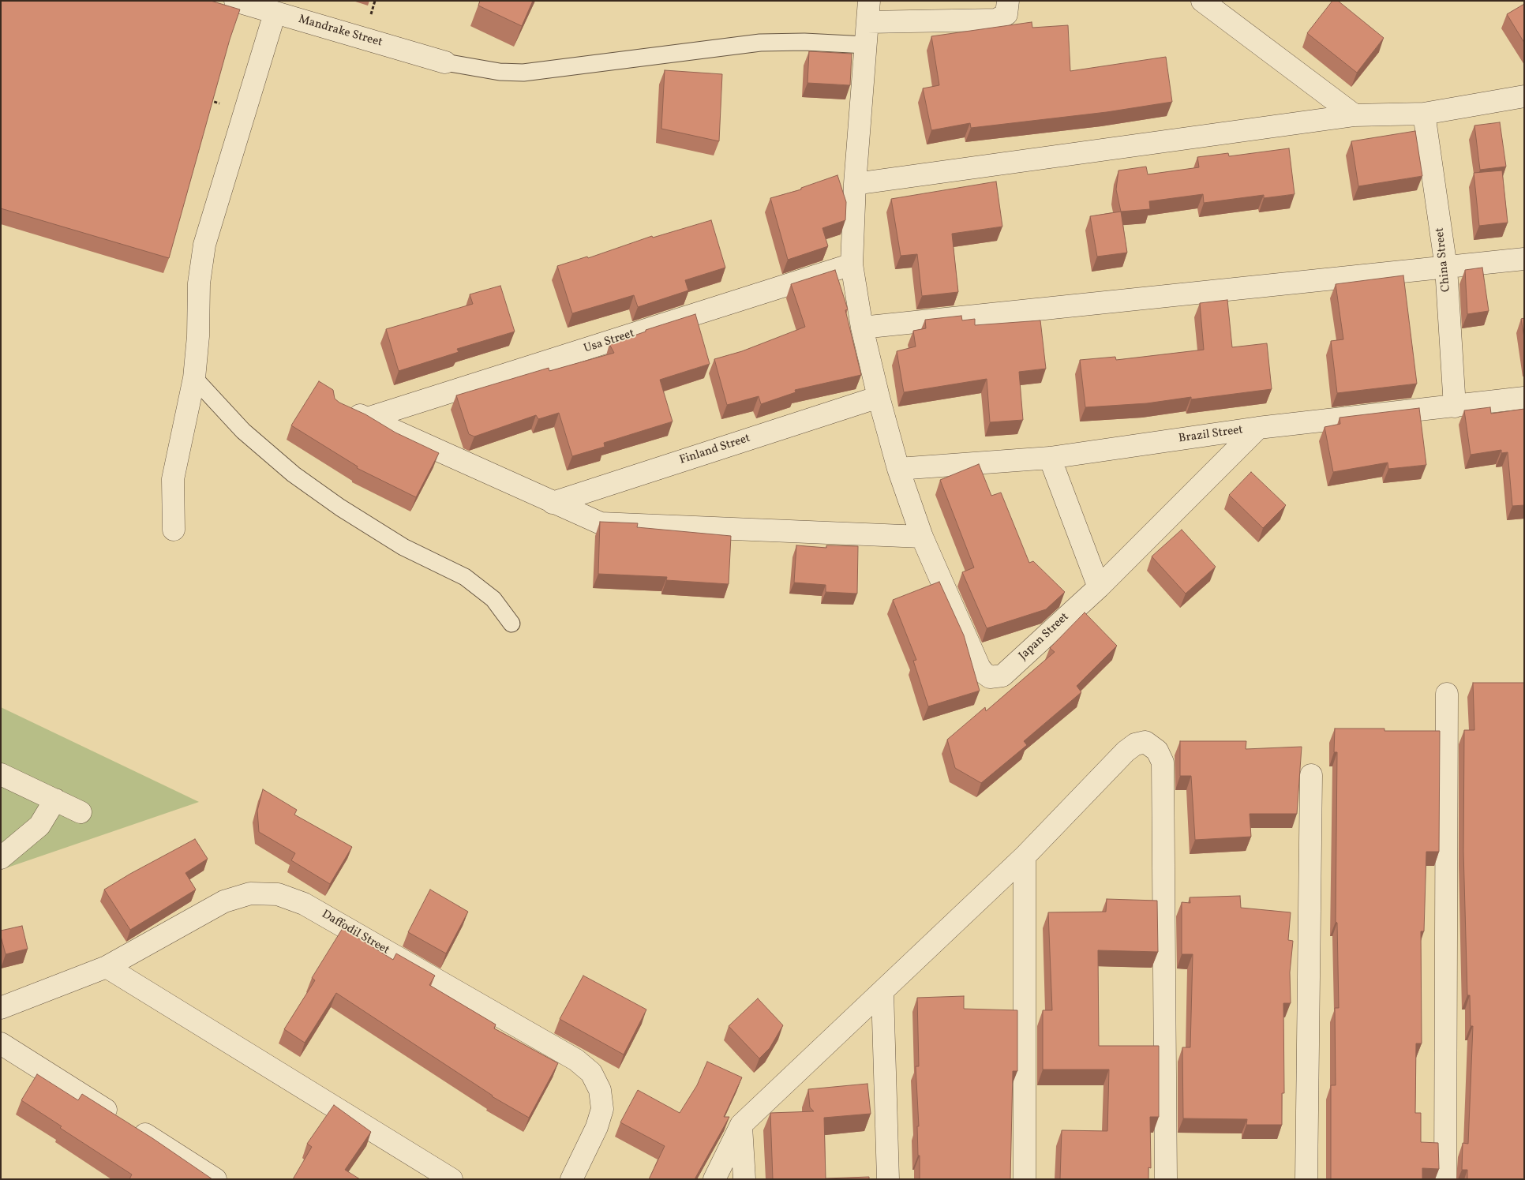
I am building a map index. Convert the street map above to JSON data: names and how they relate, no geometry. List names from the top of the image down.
{
  "streets": {
    "street": [
      "Mandrake Street",
      "China Street",
      "Usa Street",
      "Brazil Street",
      "Finland Street",
      "Japan Street",
      "Daffodil Street"
    ]
  },
  "crossings": [
    ["China Street", "Brazil Street"],
    ["Usa Street", "Japan Street"],
    ["Brazil Street", "Japan Street"],
    ["Finland Street", "Japan Street"]
  ]
}
